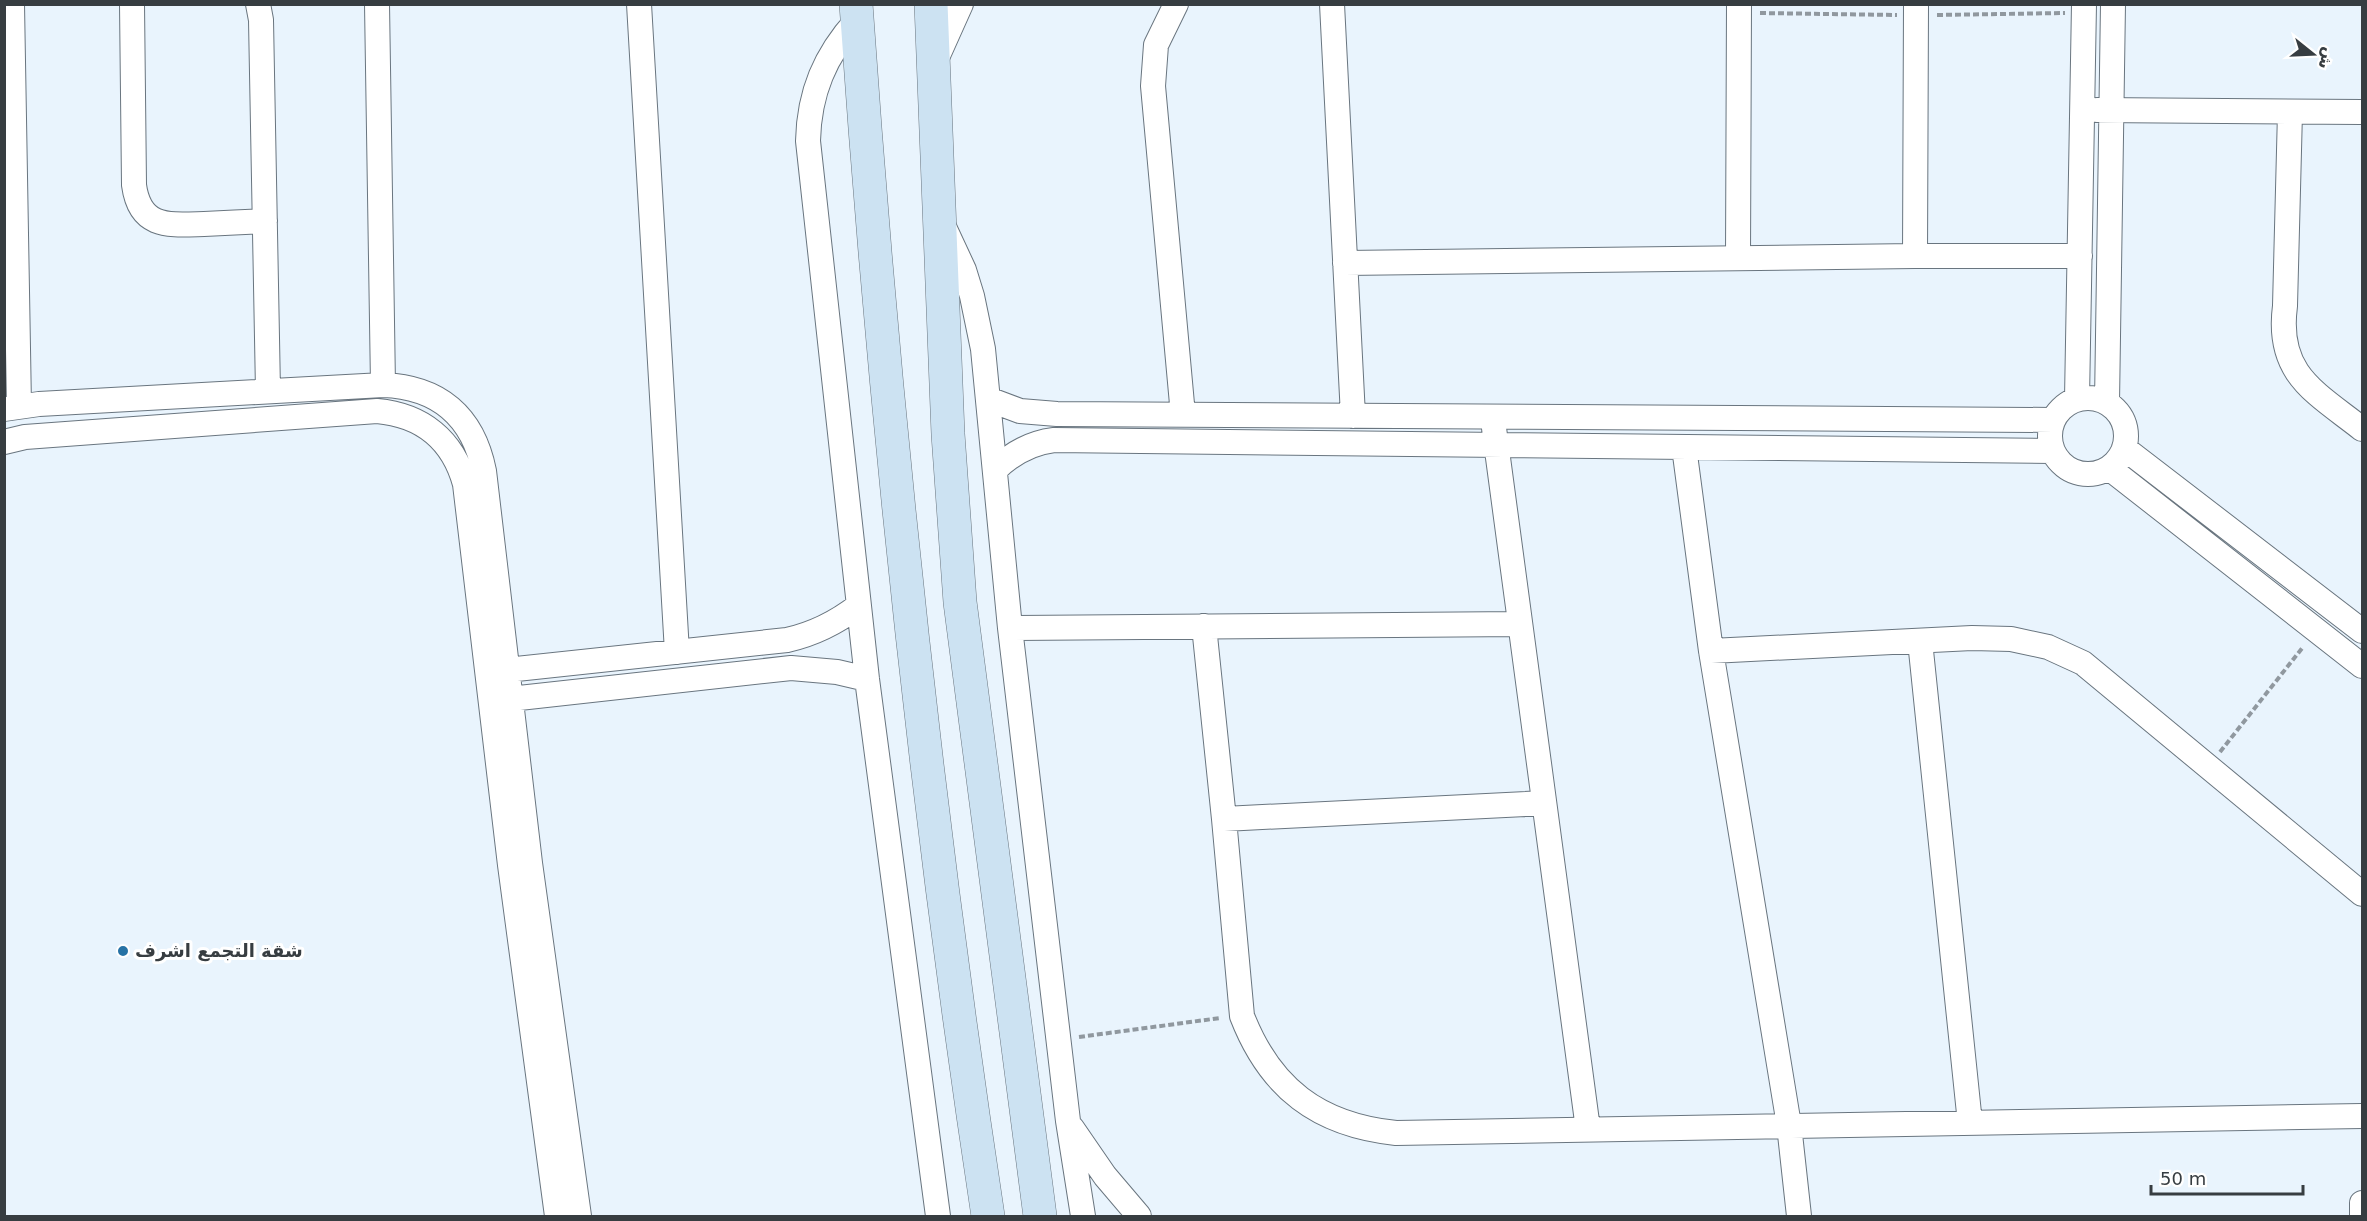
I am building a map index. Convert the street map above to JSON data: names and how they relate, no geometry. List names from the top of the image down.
{
  "places": ["شقة التجمع اشرف"],
  "scale_bar": "50 m",
  "north": "right"
}
